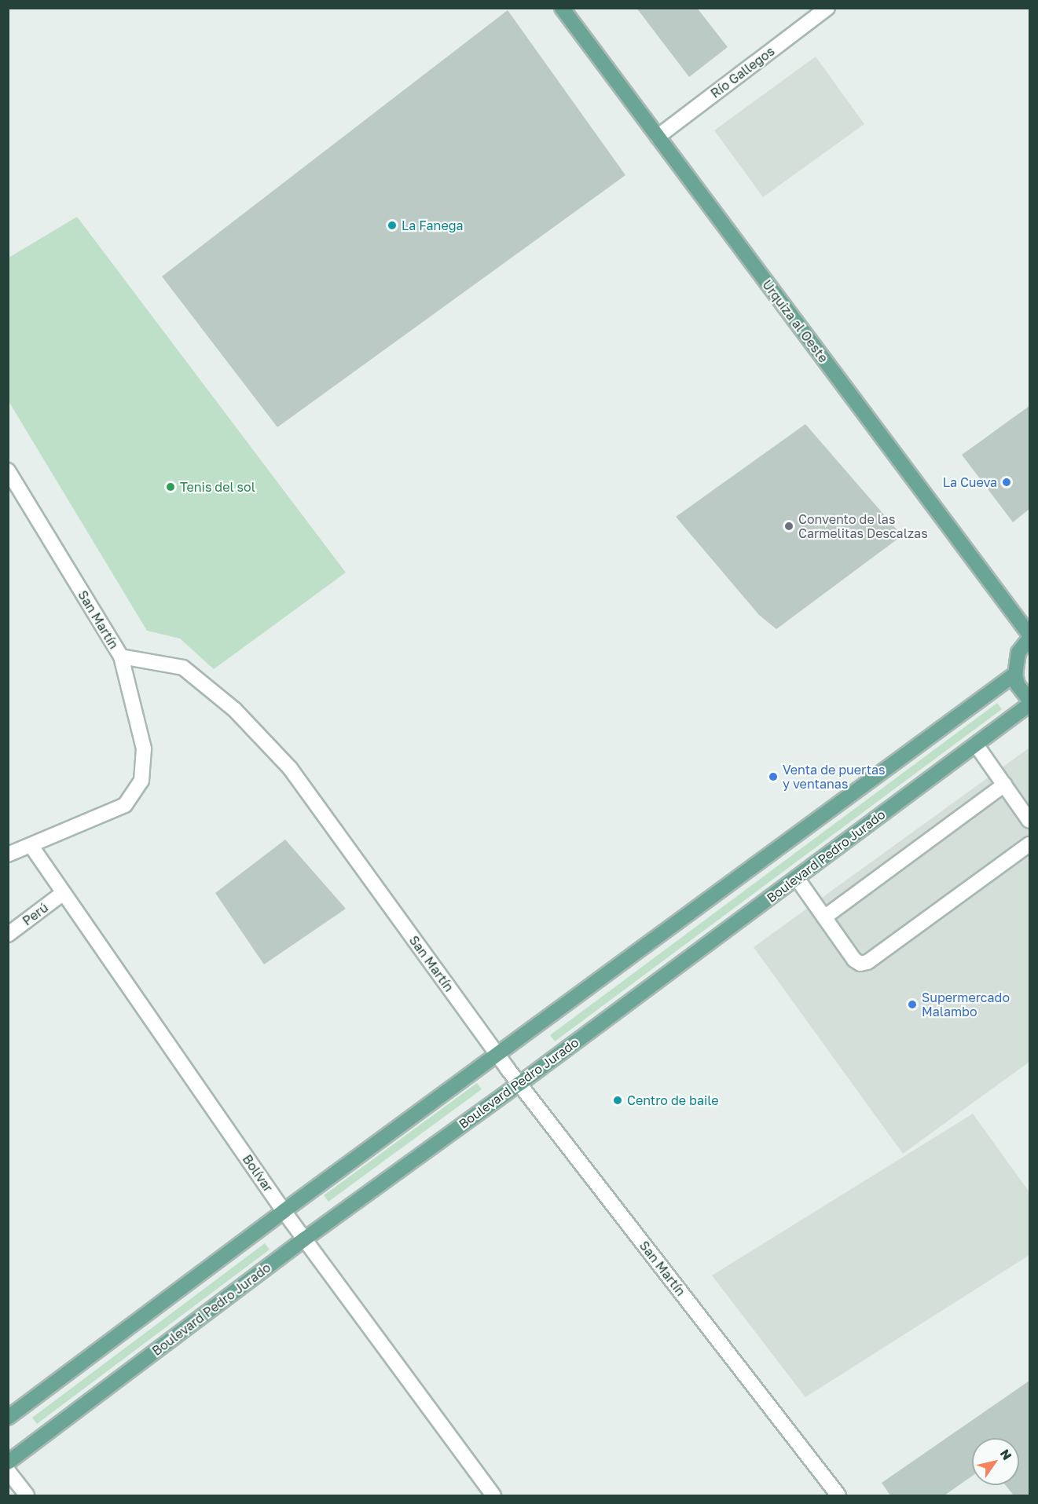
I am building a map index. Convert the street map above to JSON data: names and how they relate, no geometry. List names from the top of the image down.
{
  "streets": {
    "main road": ["Urquiza al Oeste", "Boulevard Pedro Jurado"],
    "street": [
      "Río Gallegos",
      "San Martín",
      "Perú",
      "Bolívar"
    ]
  },
  "crossings": [
    ["Río Gallegos", "Urquiza al Oeste"],
    ["San Martín", "Boulevard Pedro Jurado"],
    ["Boulevard Pedro Jurado", "Bolívar"],
    ["Perú", "Bolívar"]
  ],
  "places": [
    "La Fanega",
    "La Cueva",
    "Tenis del sol",
    "Convento de las Carmelitas Descalzas",
    "Venta de puertas y ventanas",
    "Supermercado Malambo",
    "Centro de baile"
  ],
  "north": "top right"
}
